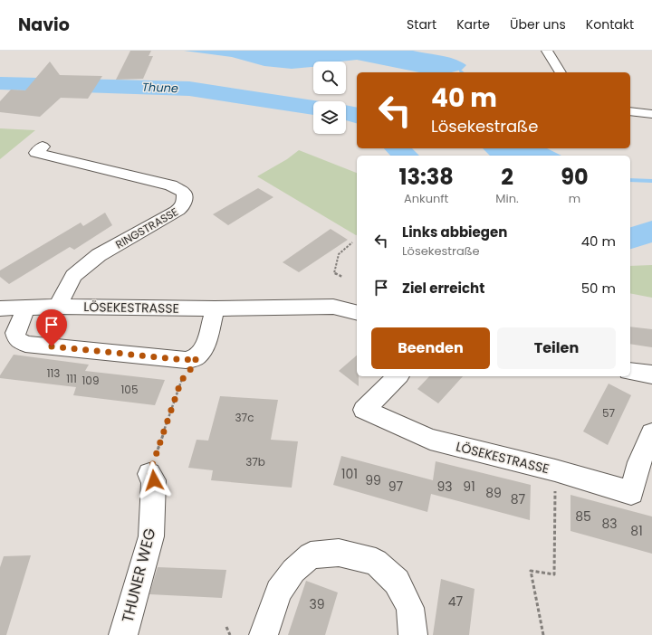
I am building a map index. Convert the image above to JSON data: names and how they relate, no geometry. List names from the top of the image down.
{
  "streets": {
    "street": ["RINGSTRASSE", "LÖSEKESTRASSE", "THUNER WEG"]
  },
  "crossings": [
    ["RINGSTRASSE", "LÖSEKESTRASSE"]
  ],
  "water": ["Thune"],
  "house_numbers": [
    "113",
    "111",
    "109",
    "105",
    "57",
    "37c",
    "37b",
    "101",
    "99",
    "97",
    "93",
    "91",
    "89",
    "87",
    "85",
    "83",
    "81",
    "47",
    "39"
  ],
  "page": {
    "header": "Navio",
    "nav": [
      "Start",
      "Karte",
      "Über uns",
      "Kontakt"
    ],
    "turn": ["40 m", "Lösekestraße"],
    "eta": [
      "13:38",
      "Ankunft",
      "2",
      "Min.",
      "90",
      "m"
    ],
    "list": [
      {
        "name": "Links abbiegen",
        "note": "Lösekestraße",
        "value": "40 m"
      },
      {
        "name": "Ziel erreicht",
        "value": "50 m"
      }
    ],
    "buttons": ["Beenden", "Teilen"]
  }
}
